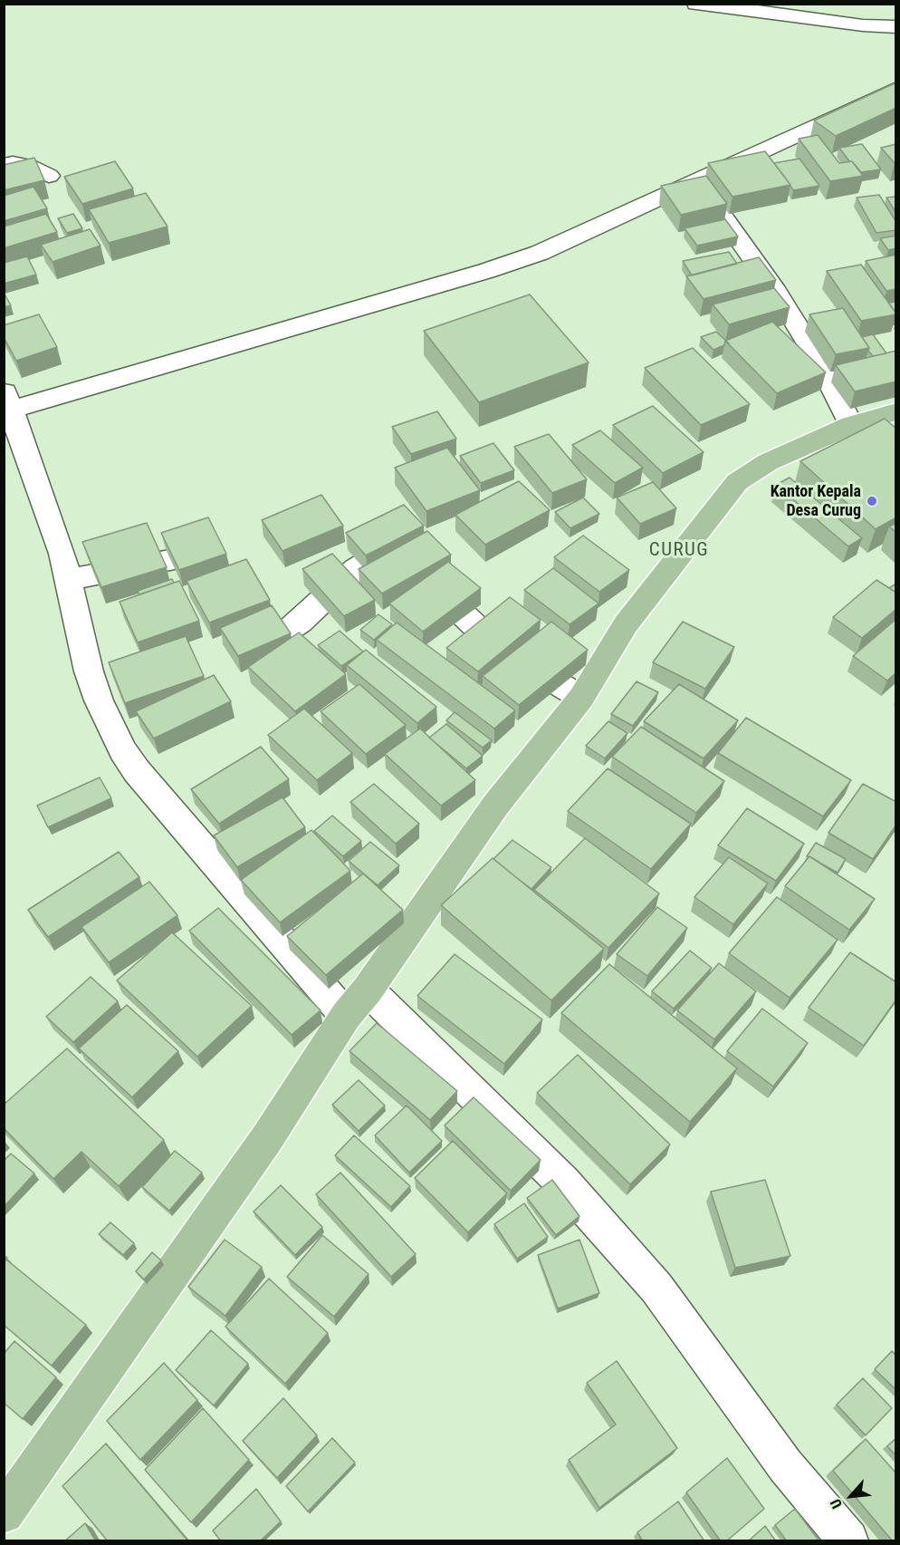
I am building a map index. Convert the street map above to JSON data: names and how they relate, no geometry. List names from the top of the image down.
{
  "districts": ["CURUG"],
  "places": ["Kantor Kepala Desa Curug"],
  "north": "bottom left"
}
